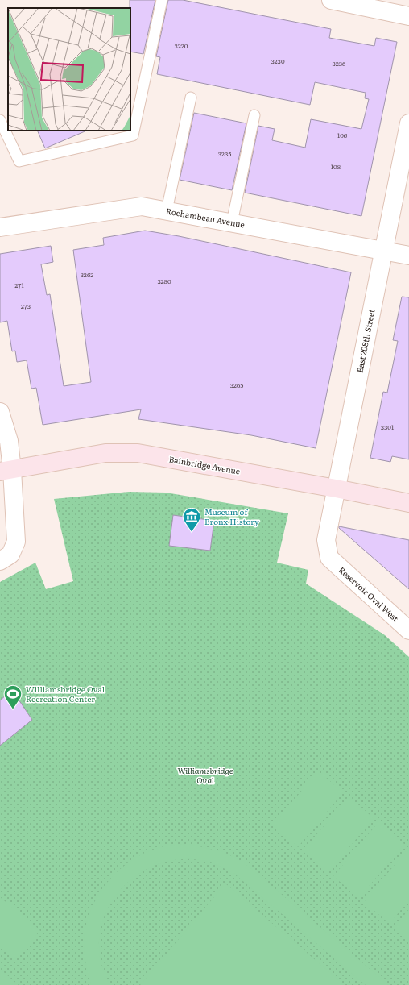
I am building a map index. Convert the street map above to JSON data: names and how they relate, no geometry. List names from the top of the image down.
{
  "streets": {
    "main road": ["Bainbridge Avenue"],
    "street": ["Rochambeau Avenue", "East 208th Street", "Reservoir Oval West"]
  },
  "crossings": [
    ["Rochambeau Avenue", "East 208th Street"],
    ["East 208th Street", "Bainbridge Avenue"],
    ["East 208th Street", "Reservoir Oval West"]
  ],
  "parks": ["Williamsbridge Oval"],
  "places": {
    "museum": ["Museum of Bronx History"],
    "sports": ["Williamsbridge Oval Recreation Center"]
  },
  "house_numbers": [
    "3220",
    "3230",
    "3236",
    "106",
    "3235",
    "108",
    "3262",
    "3280",
    "271",
    "273",
    "3265",
    "3301"
  ]
}
